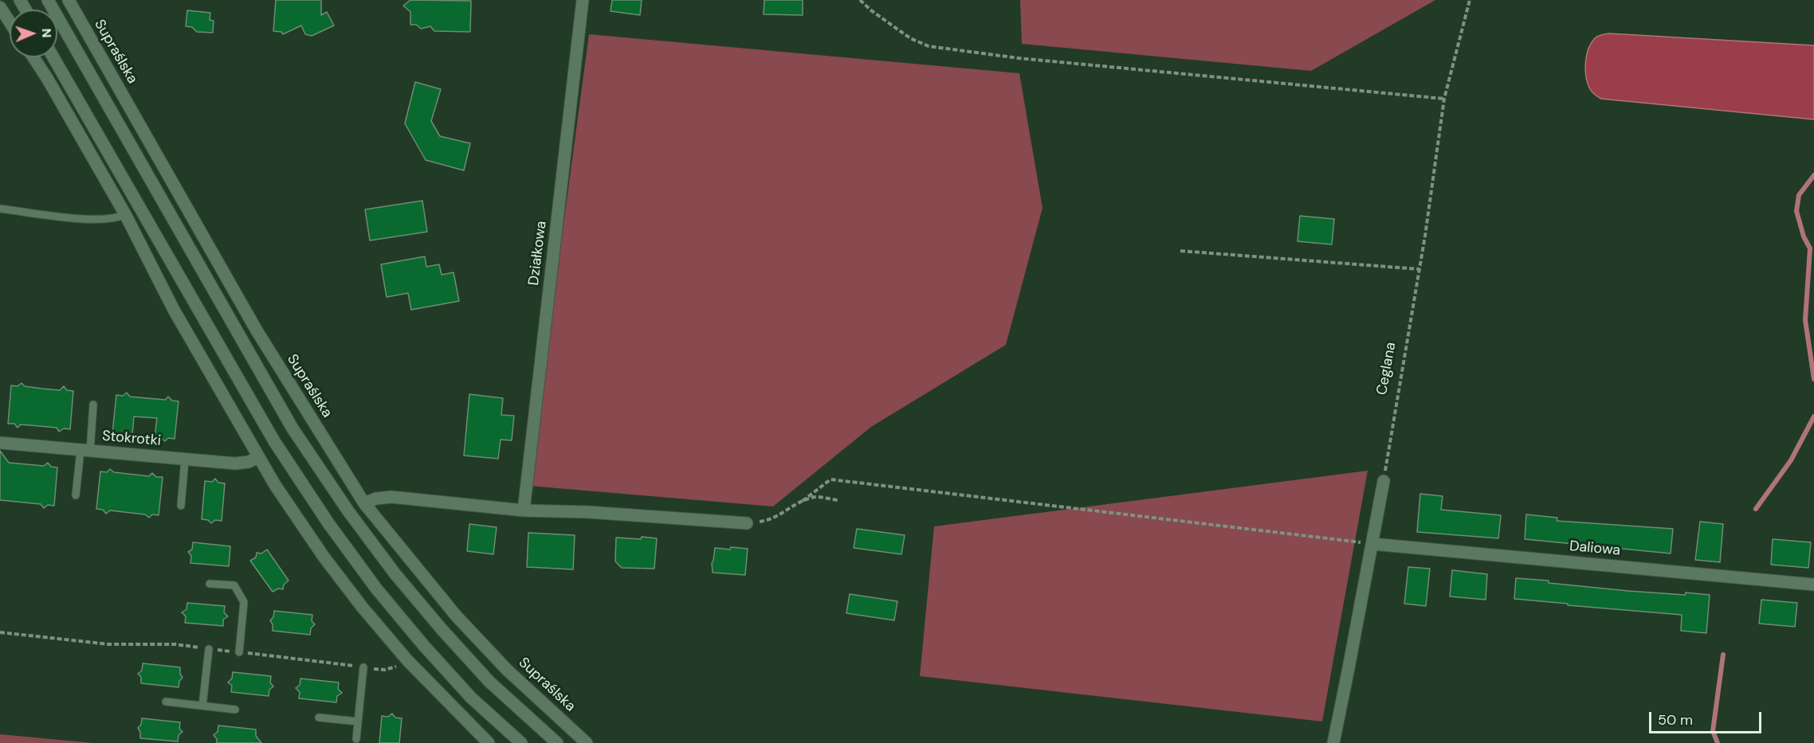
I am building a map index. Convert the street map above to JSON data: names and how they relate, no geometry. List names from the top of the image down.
{
  "streets": {
    "street": [
      "Supraślska",
      "Działkowa",
      "Stokrotki",
      "Daliowa"
    ],
    "path": ["Ceglana"]
  },
  "scale_bar": "50 m",
  "north": "right"
}
